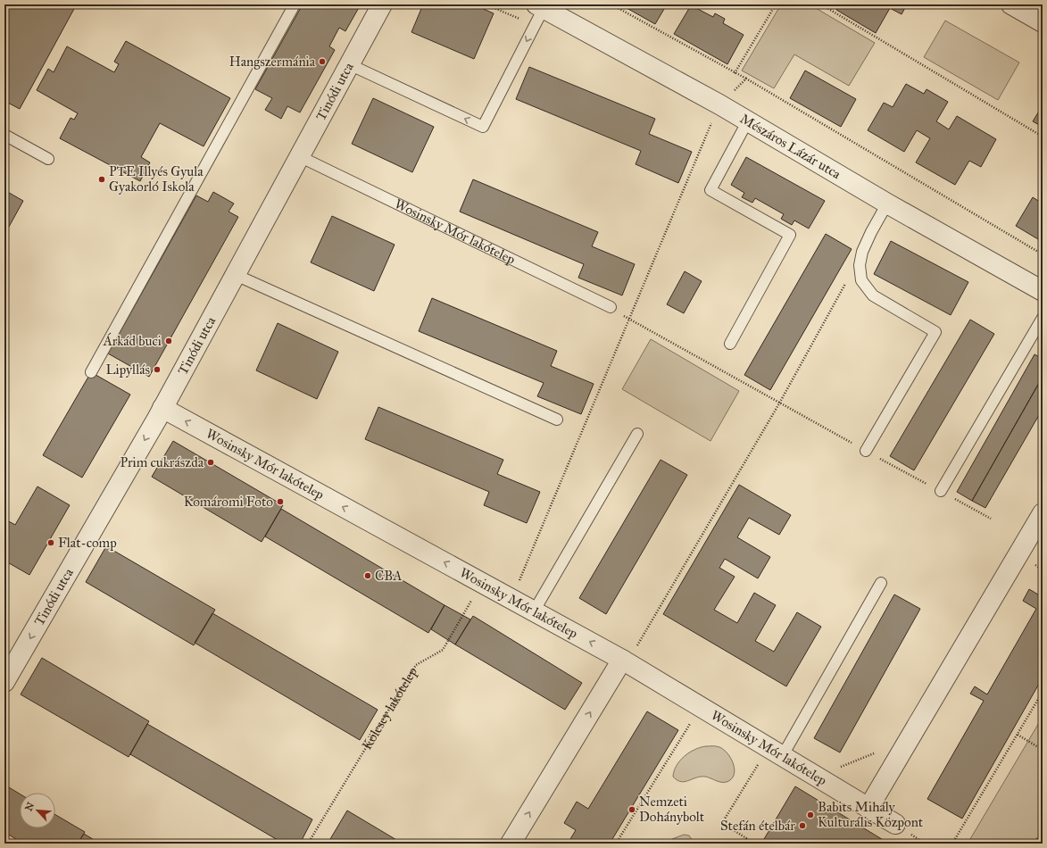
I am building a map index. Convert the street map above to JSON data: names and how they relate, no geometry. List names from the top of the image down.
{
  "streets": {
    "street": ["Tinódi utca", "Mészáros Lázár utca", "Wosinsky Mór lakótelep"],
    "path": ["Kölcsey lakótelep"]
  },
  "crossings": [
    ["Tinódi utca", "Wosinsky Mór lakótelep"],
    ["Wosinsky Mór lakótelep", "Kölcsey lakótelep"]
  ],
  "one_way": ["Tinódi utca"],
  "places": [
    "Hangszermánia",
    "PTE Illyés Gyula Gyakorló Iskola",
    "Árkád buci",
    "Lipyllás",
    "Prim cukrászda",
    "Komáromi Foto",
    "Flat-comp",
    "CBA",
    "Nemzeti Dohánybolt",
    "Babits Mihály Kulturális Központ",
    "Stefán ételbár"
  ],
  "north": "top left"
}
